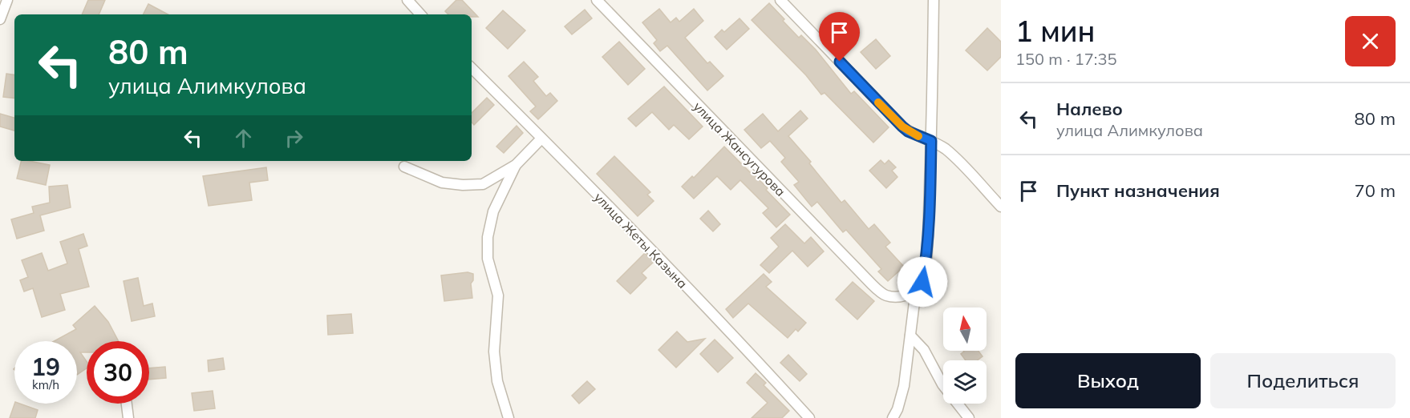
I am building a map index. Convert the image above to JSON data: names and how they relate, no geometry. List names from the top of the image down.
{
  "streets": {
    "street": ["улица Жансугурова", "улица Жеты Казына"]
  },
  "north": "top",
  "page": {
    "heading": ["1 мин", "150 m · 17:35"],
    "turn": ["80 m", "улица Алимкулова"],
    "list": [
      {
        "name": "Налево",
        "note": "улица Алимкулова",
        "value": "80 m"
      },
      {
        "name": "Пункт назначения",
        "value": "70 m"
      }
    ],
    "speed": "19 km/h",
    "limit": "30",
    "buttons": ["Выход", "Поделиться"]
  }
}
